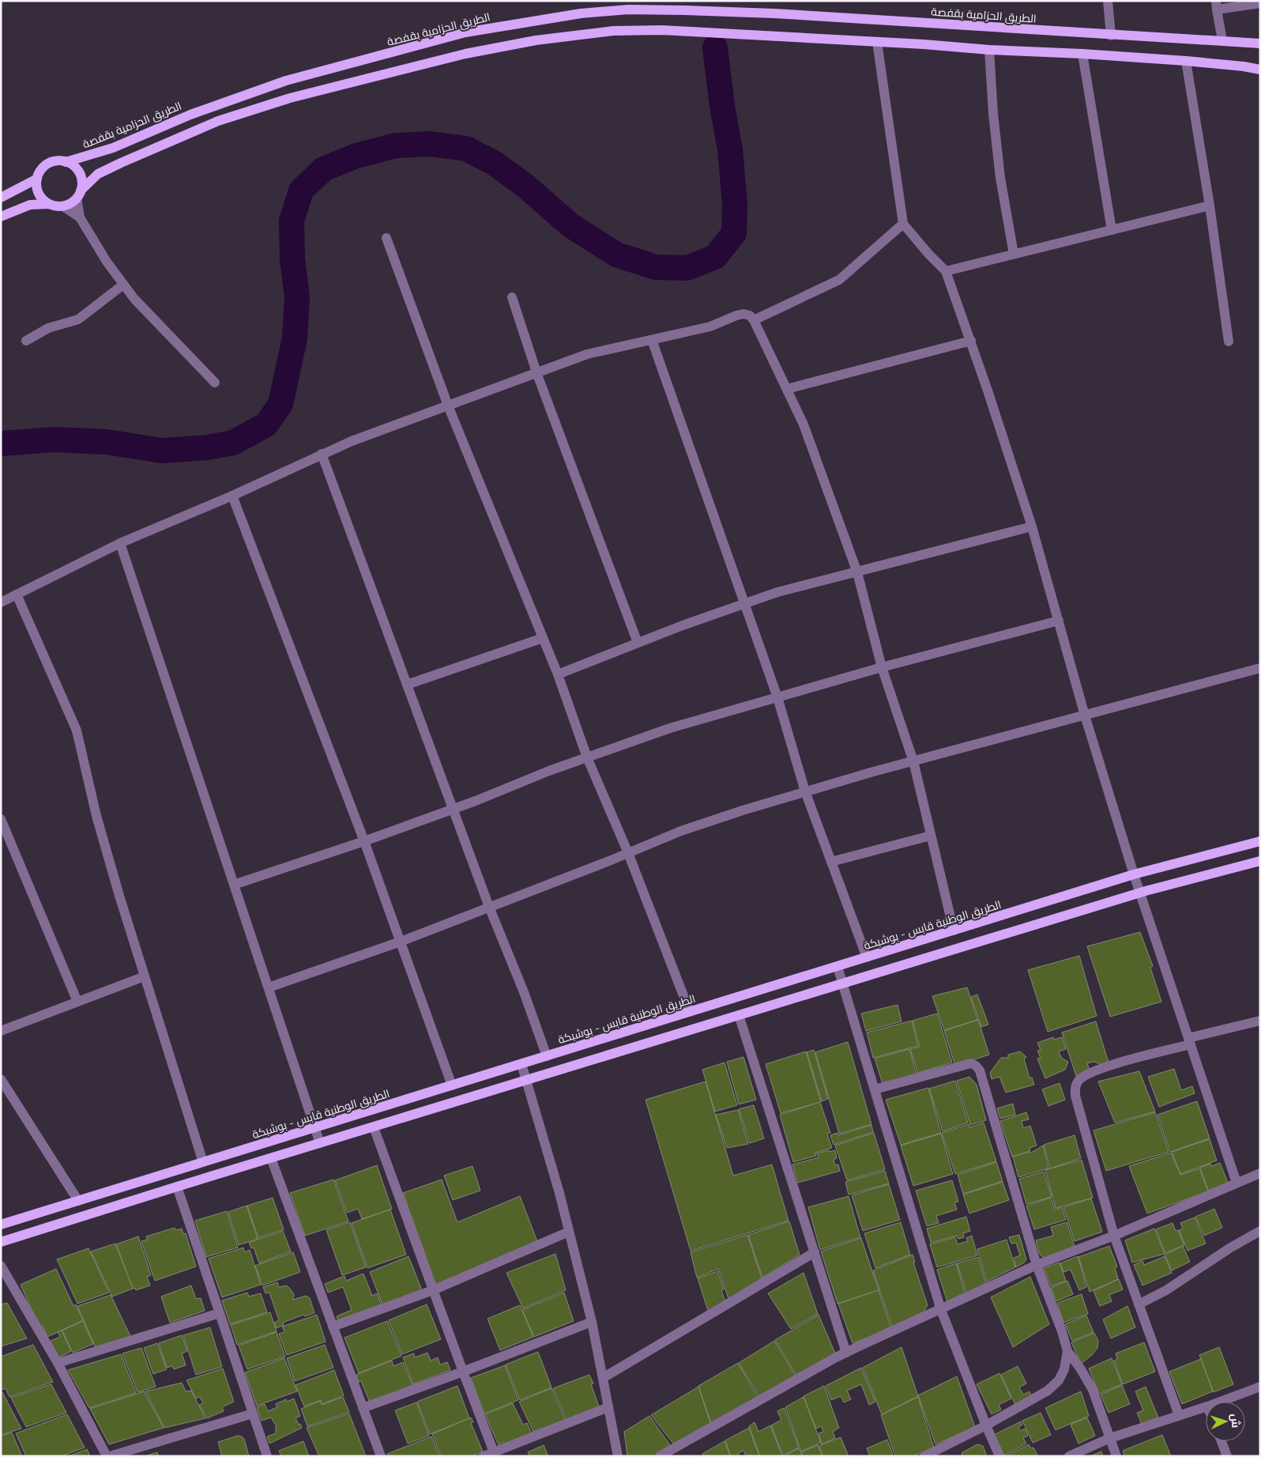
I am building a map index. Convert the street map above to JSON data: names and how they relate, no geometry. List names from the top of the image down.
{
  "streets": {
    "main road": ["الطريق الحزامية بقفصة", "الطريق الوطنية قابس - بوشبكة"]
  },
  "north": "right"
}
